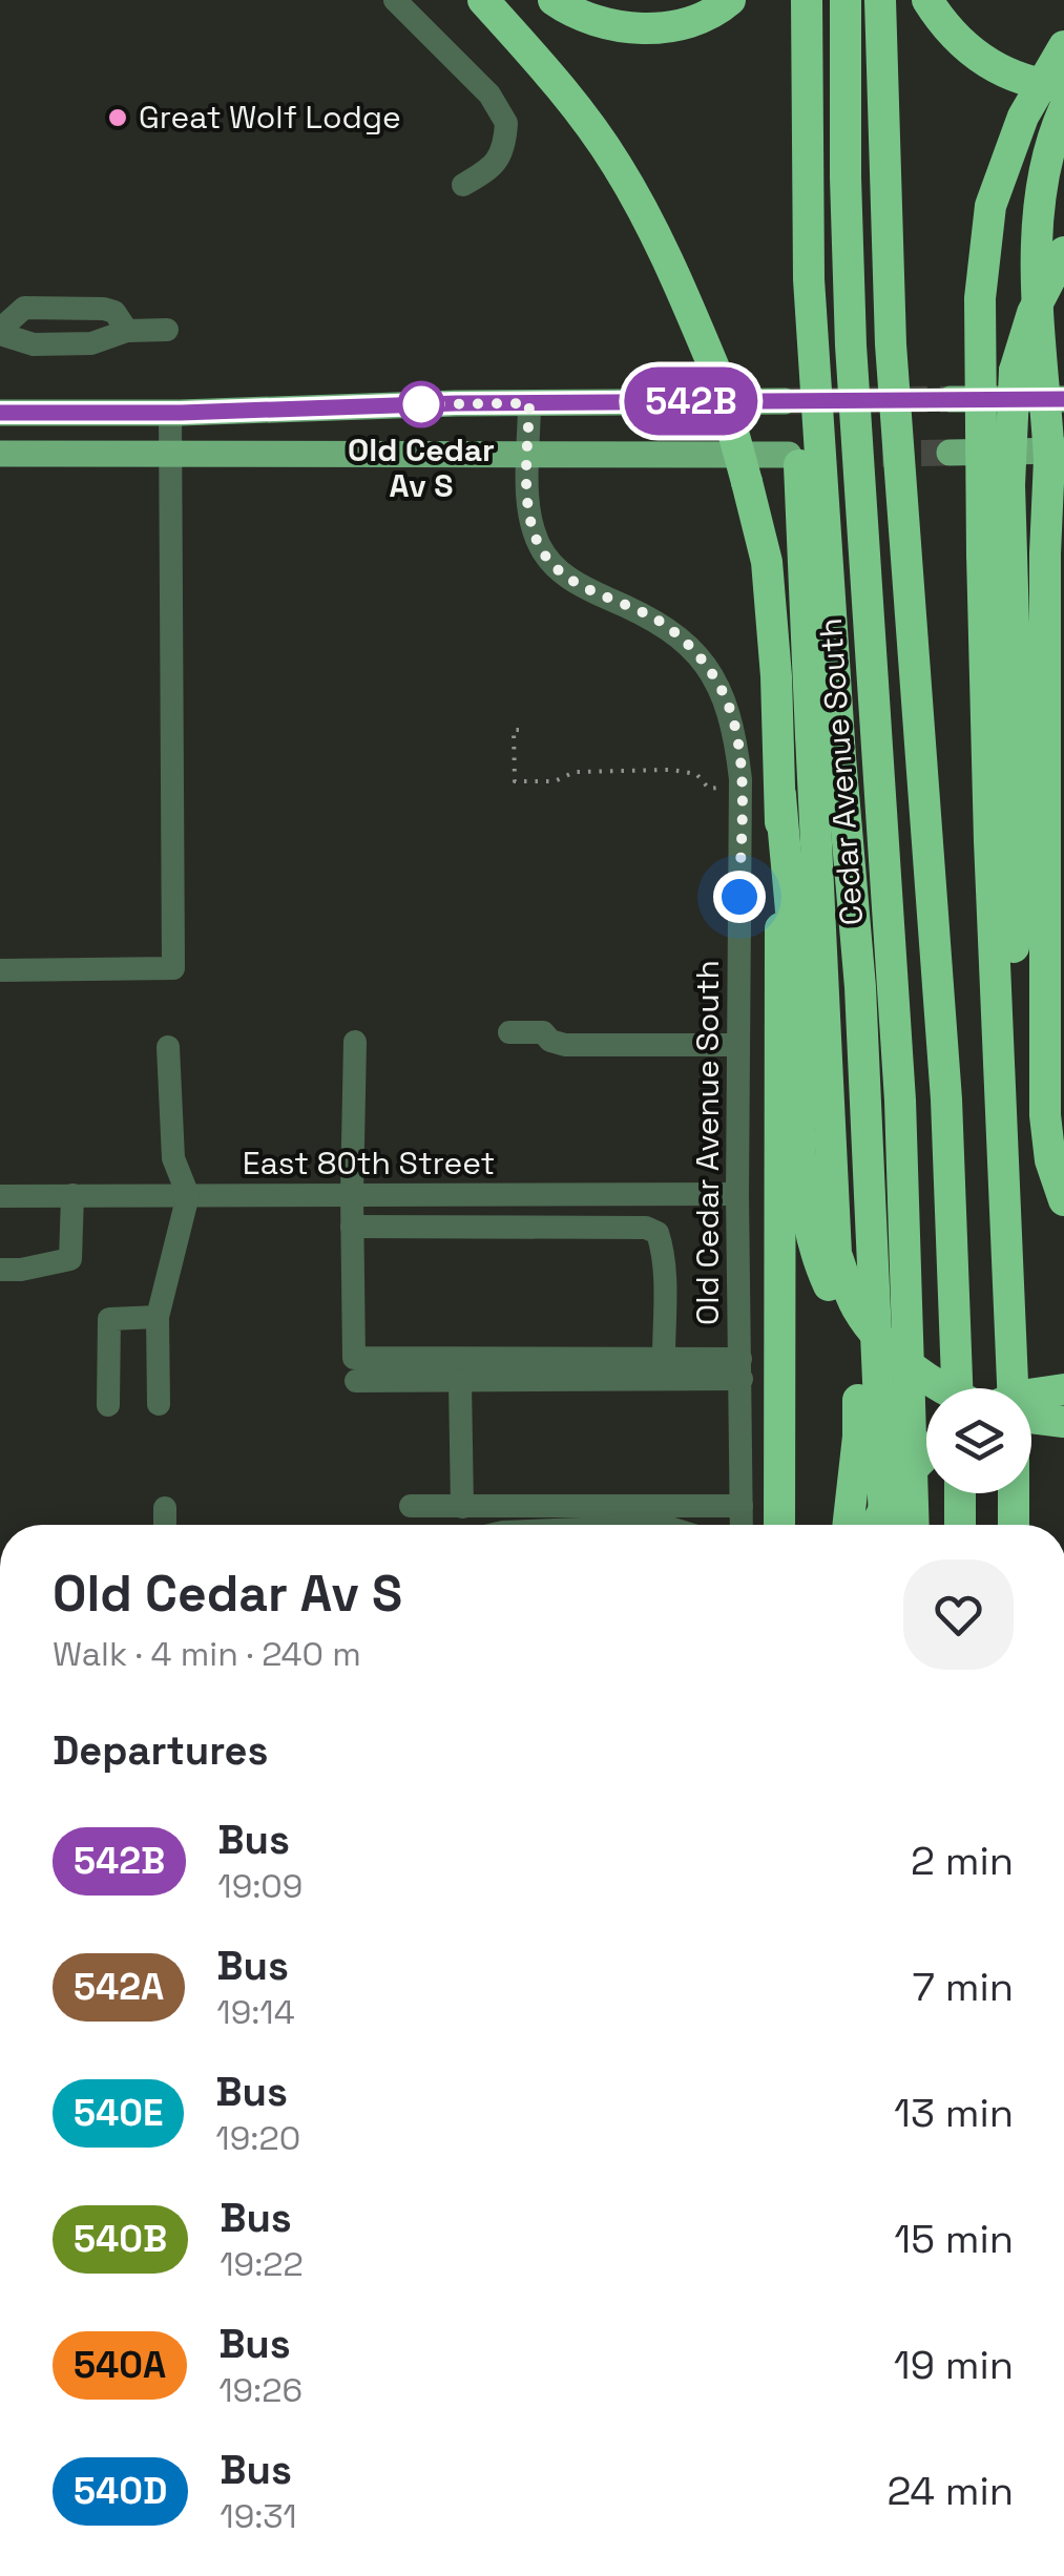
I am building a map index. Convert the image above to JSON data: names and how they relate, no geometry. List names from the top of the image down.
{
  "streets": {
    "highway": ["Cedar Avenue South"],
    "street": ["Old Cedar Avenue South", "East 80th Street"]
  },
  "crossings": [
    ["Old Cedar Avenue South", "East 80th Street"]
  ],
  "places": ["Great Wolf Lodge", "Old Cedar Av S"],
  "lines": ["bus line 542B"],
  "page": {
    "on_map": "542B",
    "heading": [
      ["Old Cedar Av S", "Walk · 4 min · 240 m"],
      "Departures"
    ],
    "list": [
      {
        "mark": "542B",
        "name": "Bus",
        "note": "19:09",
        "value": "2 min"
      },
      {
        "mark": "542A",
        "name": "Bus",
        "note": "19:14",
        "value": "7 min"
      },
      {
        "mark": "540E",
        "name": "Bus",
        "note": "19:20",
        "value": "13 min"
      },
      {
        "mark": "540B",
        "name": "Bus",
        "note": "19:22",
        "value": "15 min"
      },
      {
        "mark": "540A",
        "name": "Bus",
        "note": "19:26",
        "value": "19 min"
      },
      {
        "mark": "540D",
        "name": "Bus",
        "note": "19:31",
        "value": "24 min"
      }
    ]
  }
}
